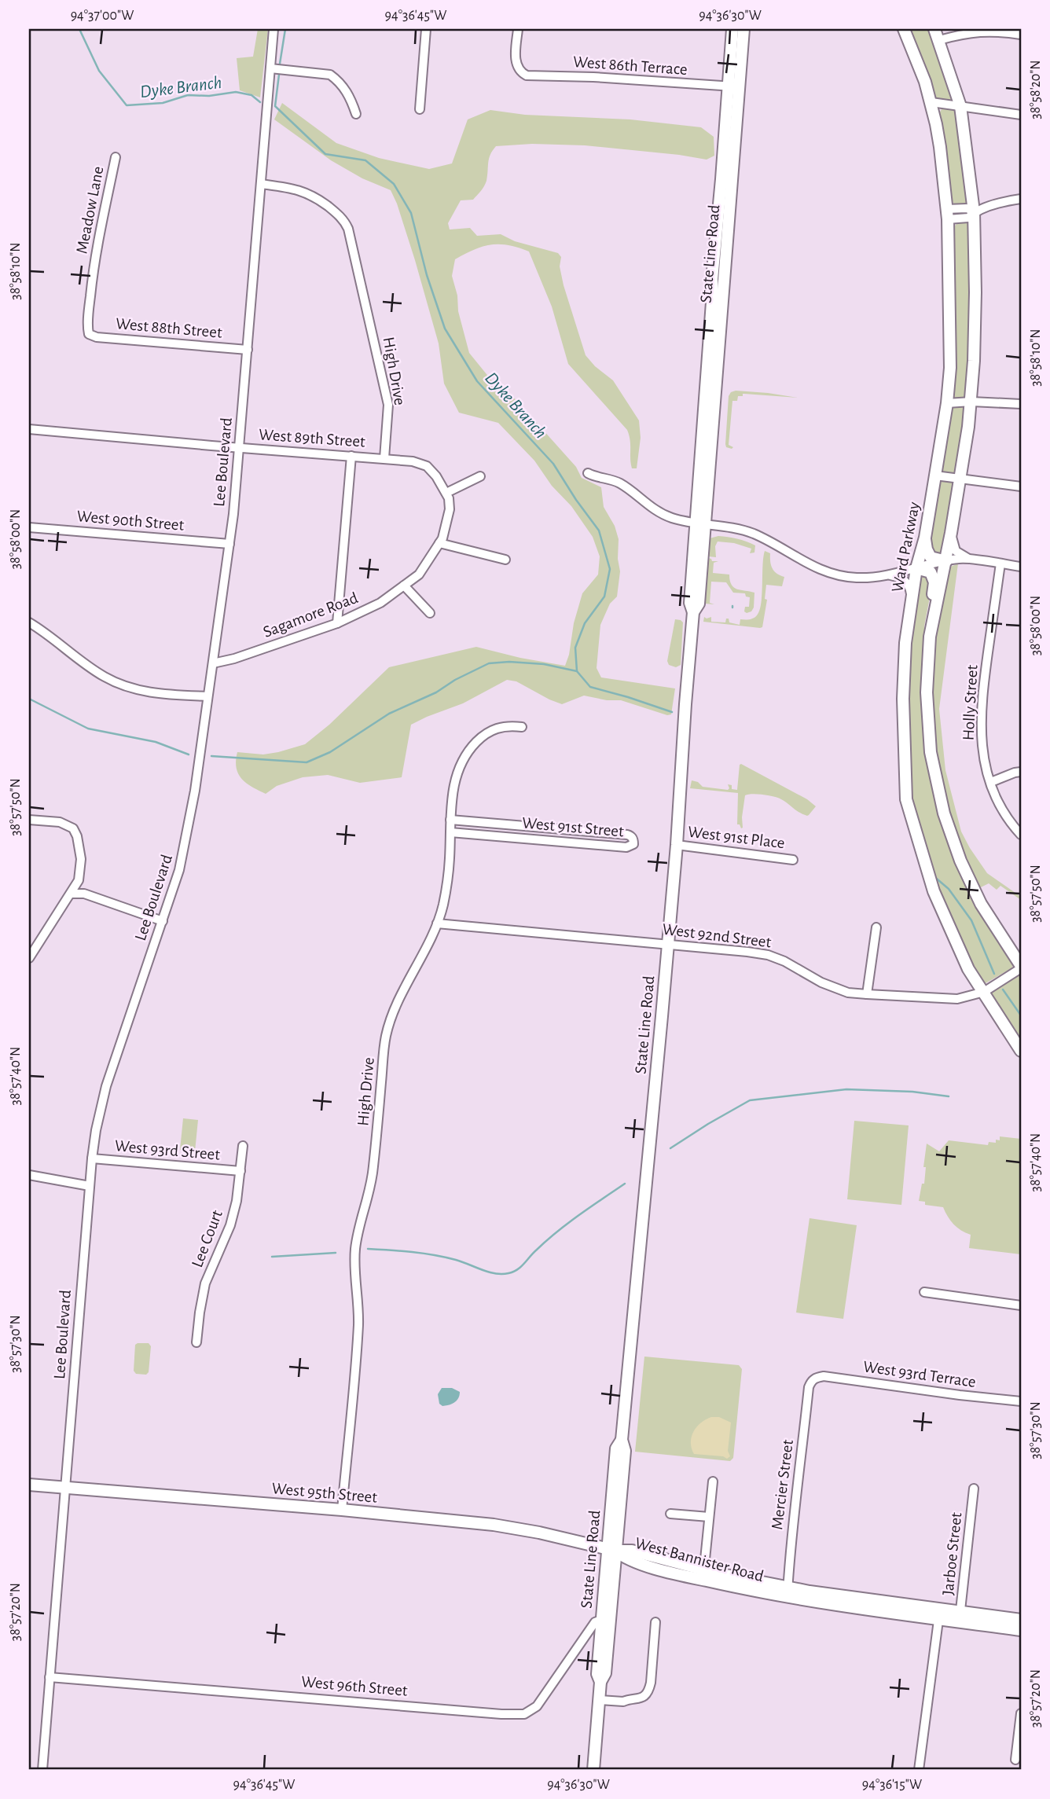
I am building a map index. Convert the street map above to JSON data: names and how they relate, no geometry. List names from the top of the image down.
{
  "streets": {
    "main road": [
      "State Line Road",
      "Ward Parkway",
      "West 95th Street",
      "West Bannister Road"
    ],
    "street": [
      "West 86th Terrace",
      "Meadow Lane",
      "West 88th Street",
      "High Drive",
      "West 89th Street",
      "Lee Boulevard",
      "West 90th Street",
      "Sagamore Road",
      "Holly Street",
      "West 91st Street",
      "West 91st Place",
      "West 92nd Street",
      "West 93rd Street",
      "Lee Court",
      "West 93rd Terrace",
      "Mercier Street",
      "Jarboe Street",
      "West 96th Street"
    ]
  },
  "crossings": [
    ["West 86th Terrace", "State Line Road"],
    ["Meadow Lane", "West 88th Street"],
    ["State Line Road", "West 91st Place"],
    ["State Line Road", "West 92nd Street"],
    ["State Line Road", "West 95th Street"],
    ["State Line Road", "West Bannister Road"],
    ["State Line Road", "West 96th Street"],
    ["West 88th Street", "Lee Boulevard"],
    ["High Drive", "West 89th Street"],
    ["High Drive", "Lee Boulevard"],
    ["High Drive", "West 91st Street"],
    ["High Drive", "West 92nd Street"],
    ["High Drive", "West 95th Street"],
    ["West 89th Street", "Lee Boulevard"],
    ["West 89th Street", "Sagamore Road"],
    ["Lee Boulevard", "West 90th Street"],
    ["Lee Boulevard", "Sagamore Road"],
    ["Lee Boulevard", "West 93rd Street"],
    ["Lee Boulevard", "West 95th Street"],
    ["Lee Boulevard", "West 96th Street"],
    ["Ward Parkway", "West 92nd Street"],
    ["West 93rd Street", "Lee Court"],
    ["West 93rd Terrace", "Mercier Street"],
    ["Mercier Street", "West Bannister Road"],
    ["West 95th Street", "West Bannister Road"],
    ["Jarboe Street", "West Bannister Road"]
  ],
  "water": ["Dyke Branch"],
  "coordinates": [
    "94°37'00\"W",
    "94°36'45\"W",
    "94°36'30\"W",
    "38°58'20\"N",
    "38°58'10\"N",
    "38°58'00\"N",
    "38°57'50\"N",
    "38°57'40\"N",
    "38°57'30\"N",
    "38°57'20\"N",
    "94°36'15\"W"
  ]
}
